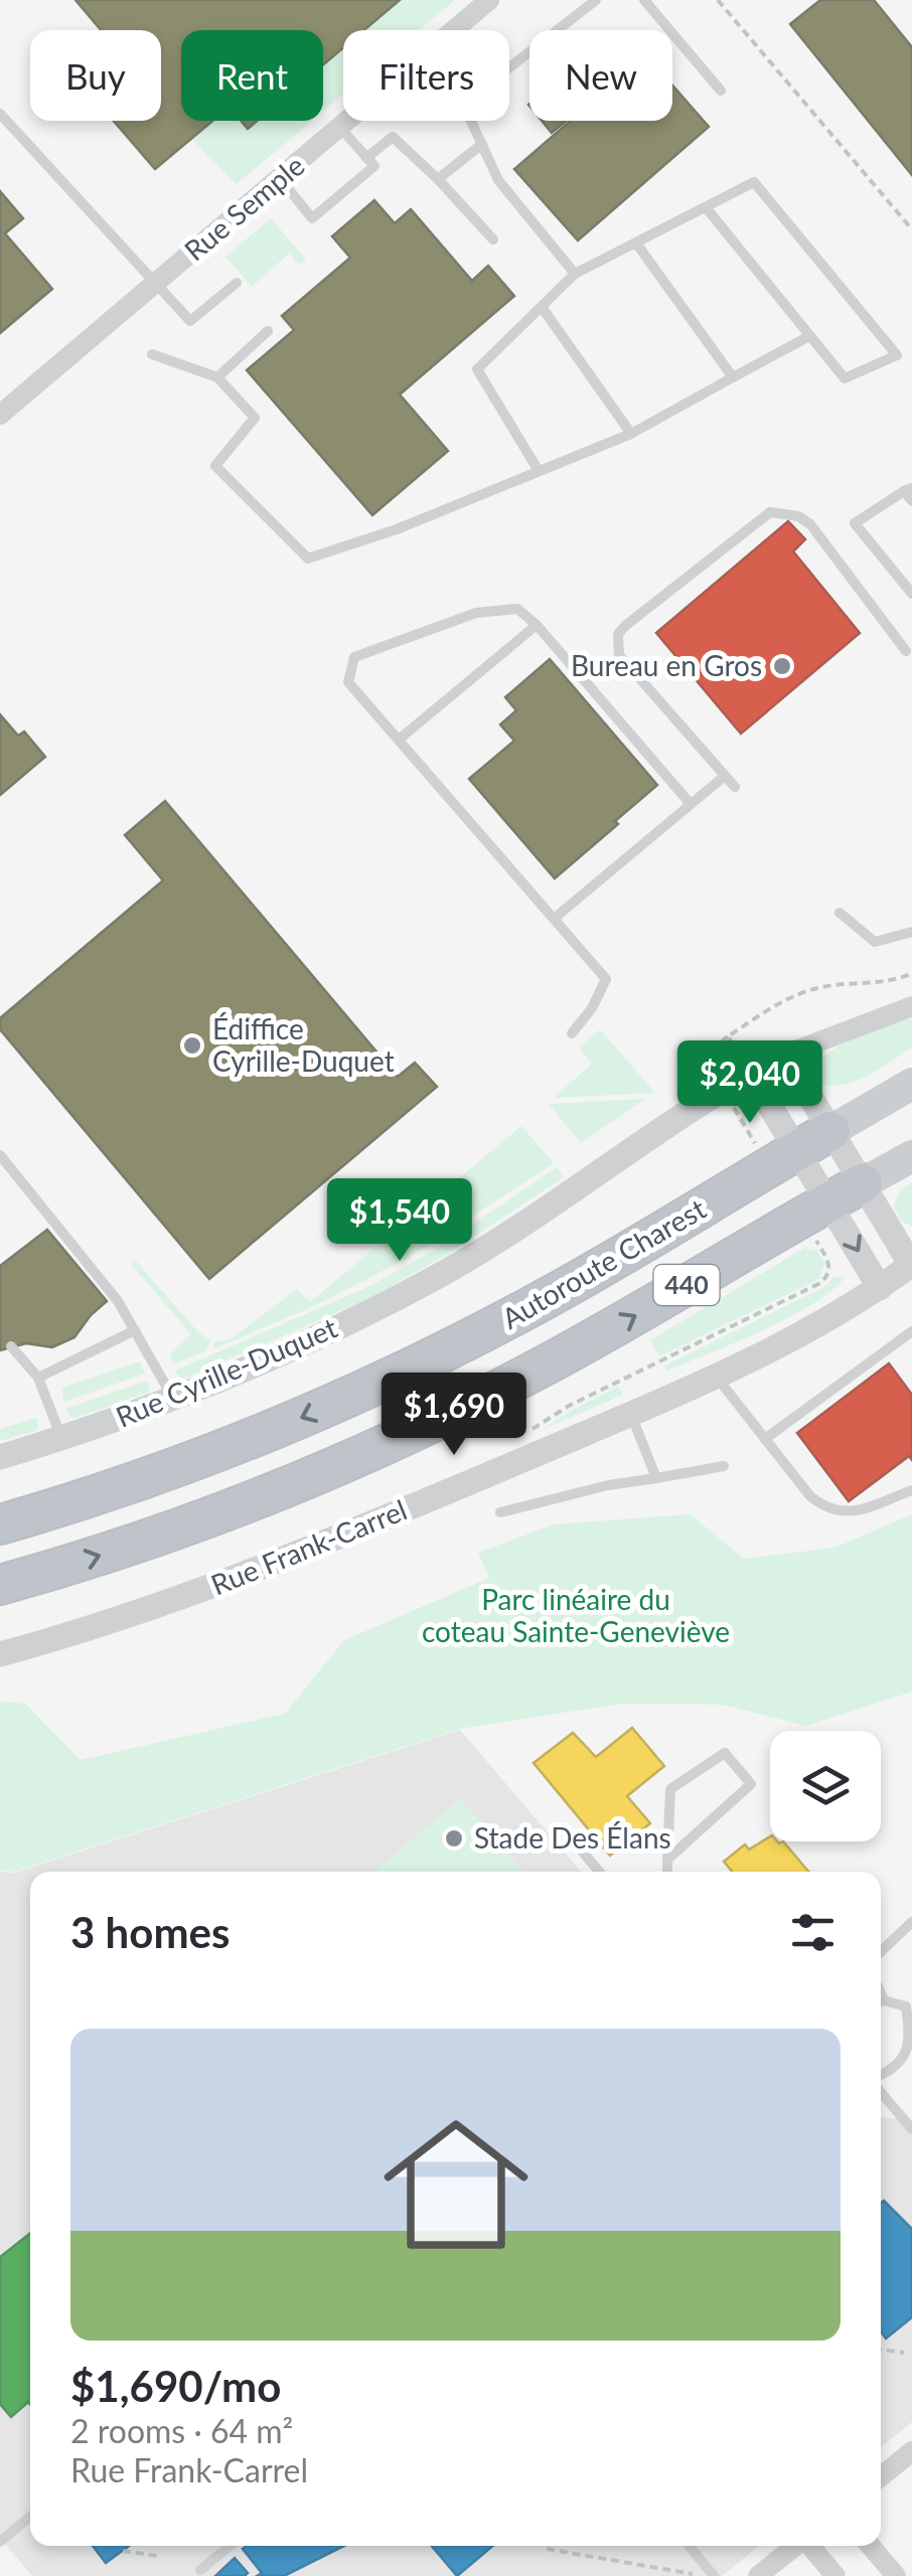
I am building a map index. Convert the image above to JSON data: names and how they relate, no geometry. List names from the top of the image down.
{
  "streets": {
    "highway": ["Autoroute Charest", "440"],
    "street": ["Rue Semple", "Rue Cyrille-Duquet", "Rue Frank-Carrel"]
  },
  "crossings": [
    ["Autoroute Charest", "Rue Frank-Carrel"]
  ],
  "parks": ["Parc linéaire du coteau Sainte-Geneviève"],
  "places": ["Bureau en Gros", "Édiffice Cyrille-Duquet", "Stade Des Élans"],
  "page": {
    "chip": [
      "Buy",
      "Rent",
      "Filters",
      "New"
    ],
    "price": ["$2,040", "$1,540", "$1,690"],
    "heading": "3 homes",
    "list": [
      {
        "name": "$1,690/mo",
        "note": "2 rooms · 64 m² · Rue Frank-Carrel"
      }
    ]
  }
}
